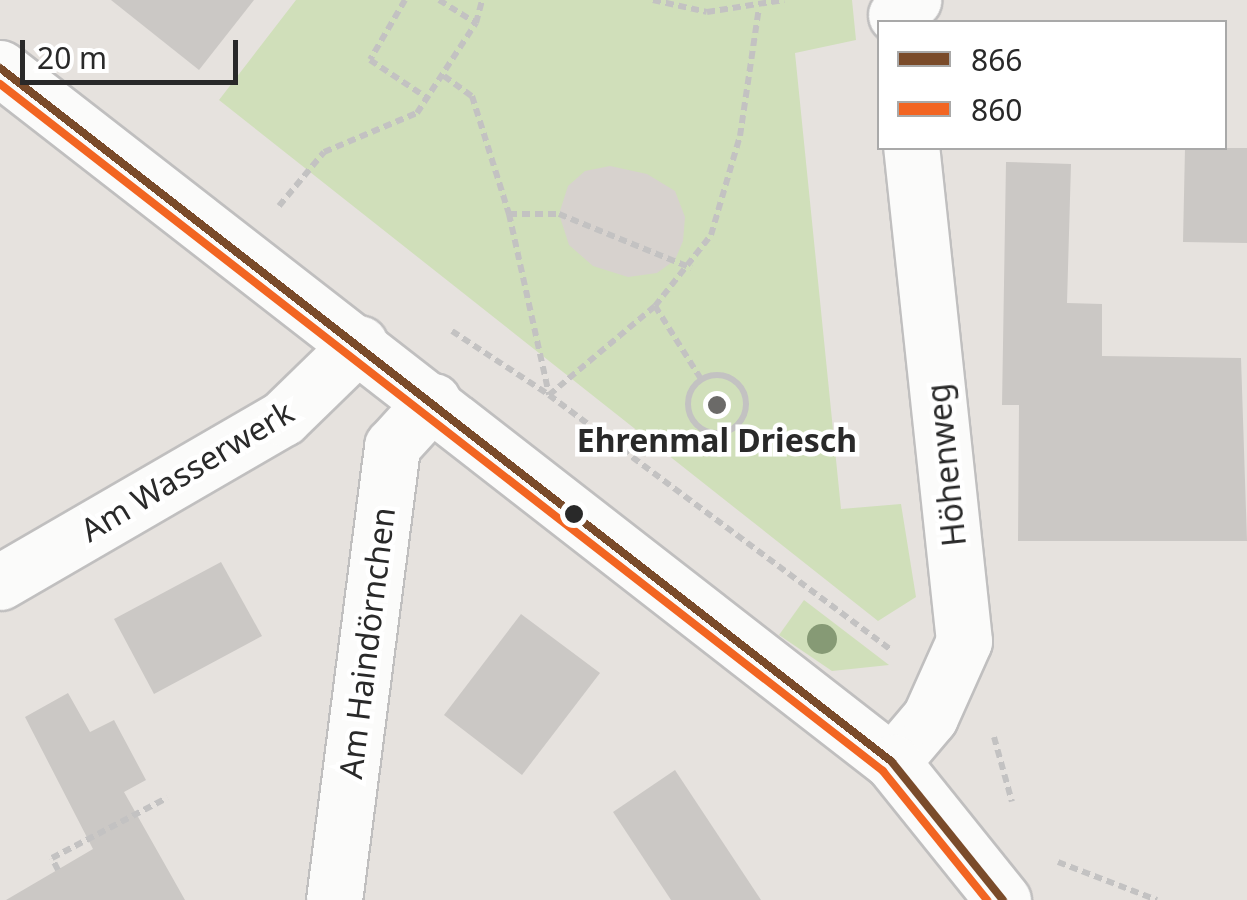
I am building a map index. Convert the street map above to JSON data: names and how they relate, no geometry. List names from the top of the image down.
{
  "streets": {
    "street": ["Höhenweg", "Am Wasserwerk", "Am Haindörnchen"]
  },
  "places": ["Ehrenmal Driesch"],
  "lines": ["transit line 866", "transit line 860"],
  "legend": ["866", "860"],
  "scale_bar": "20 m"
}
